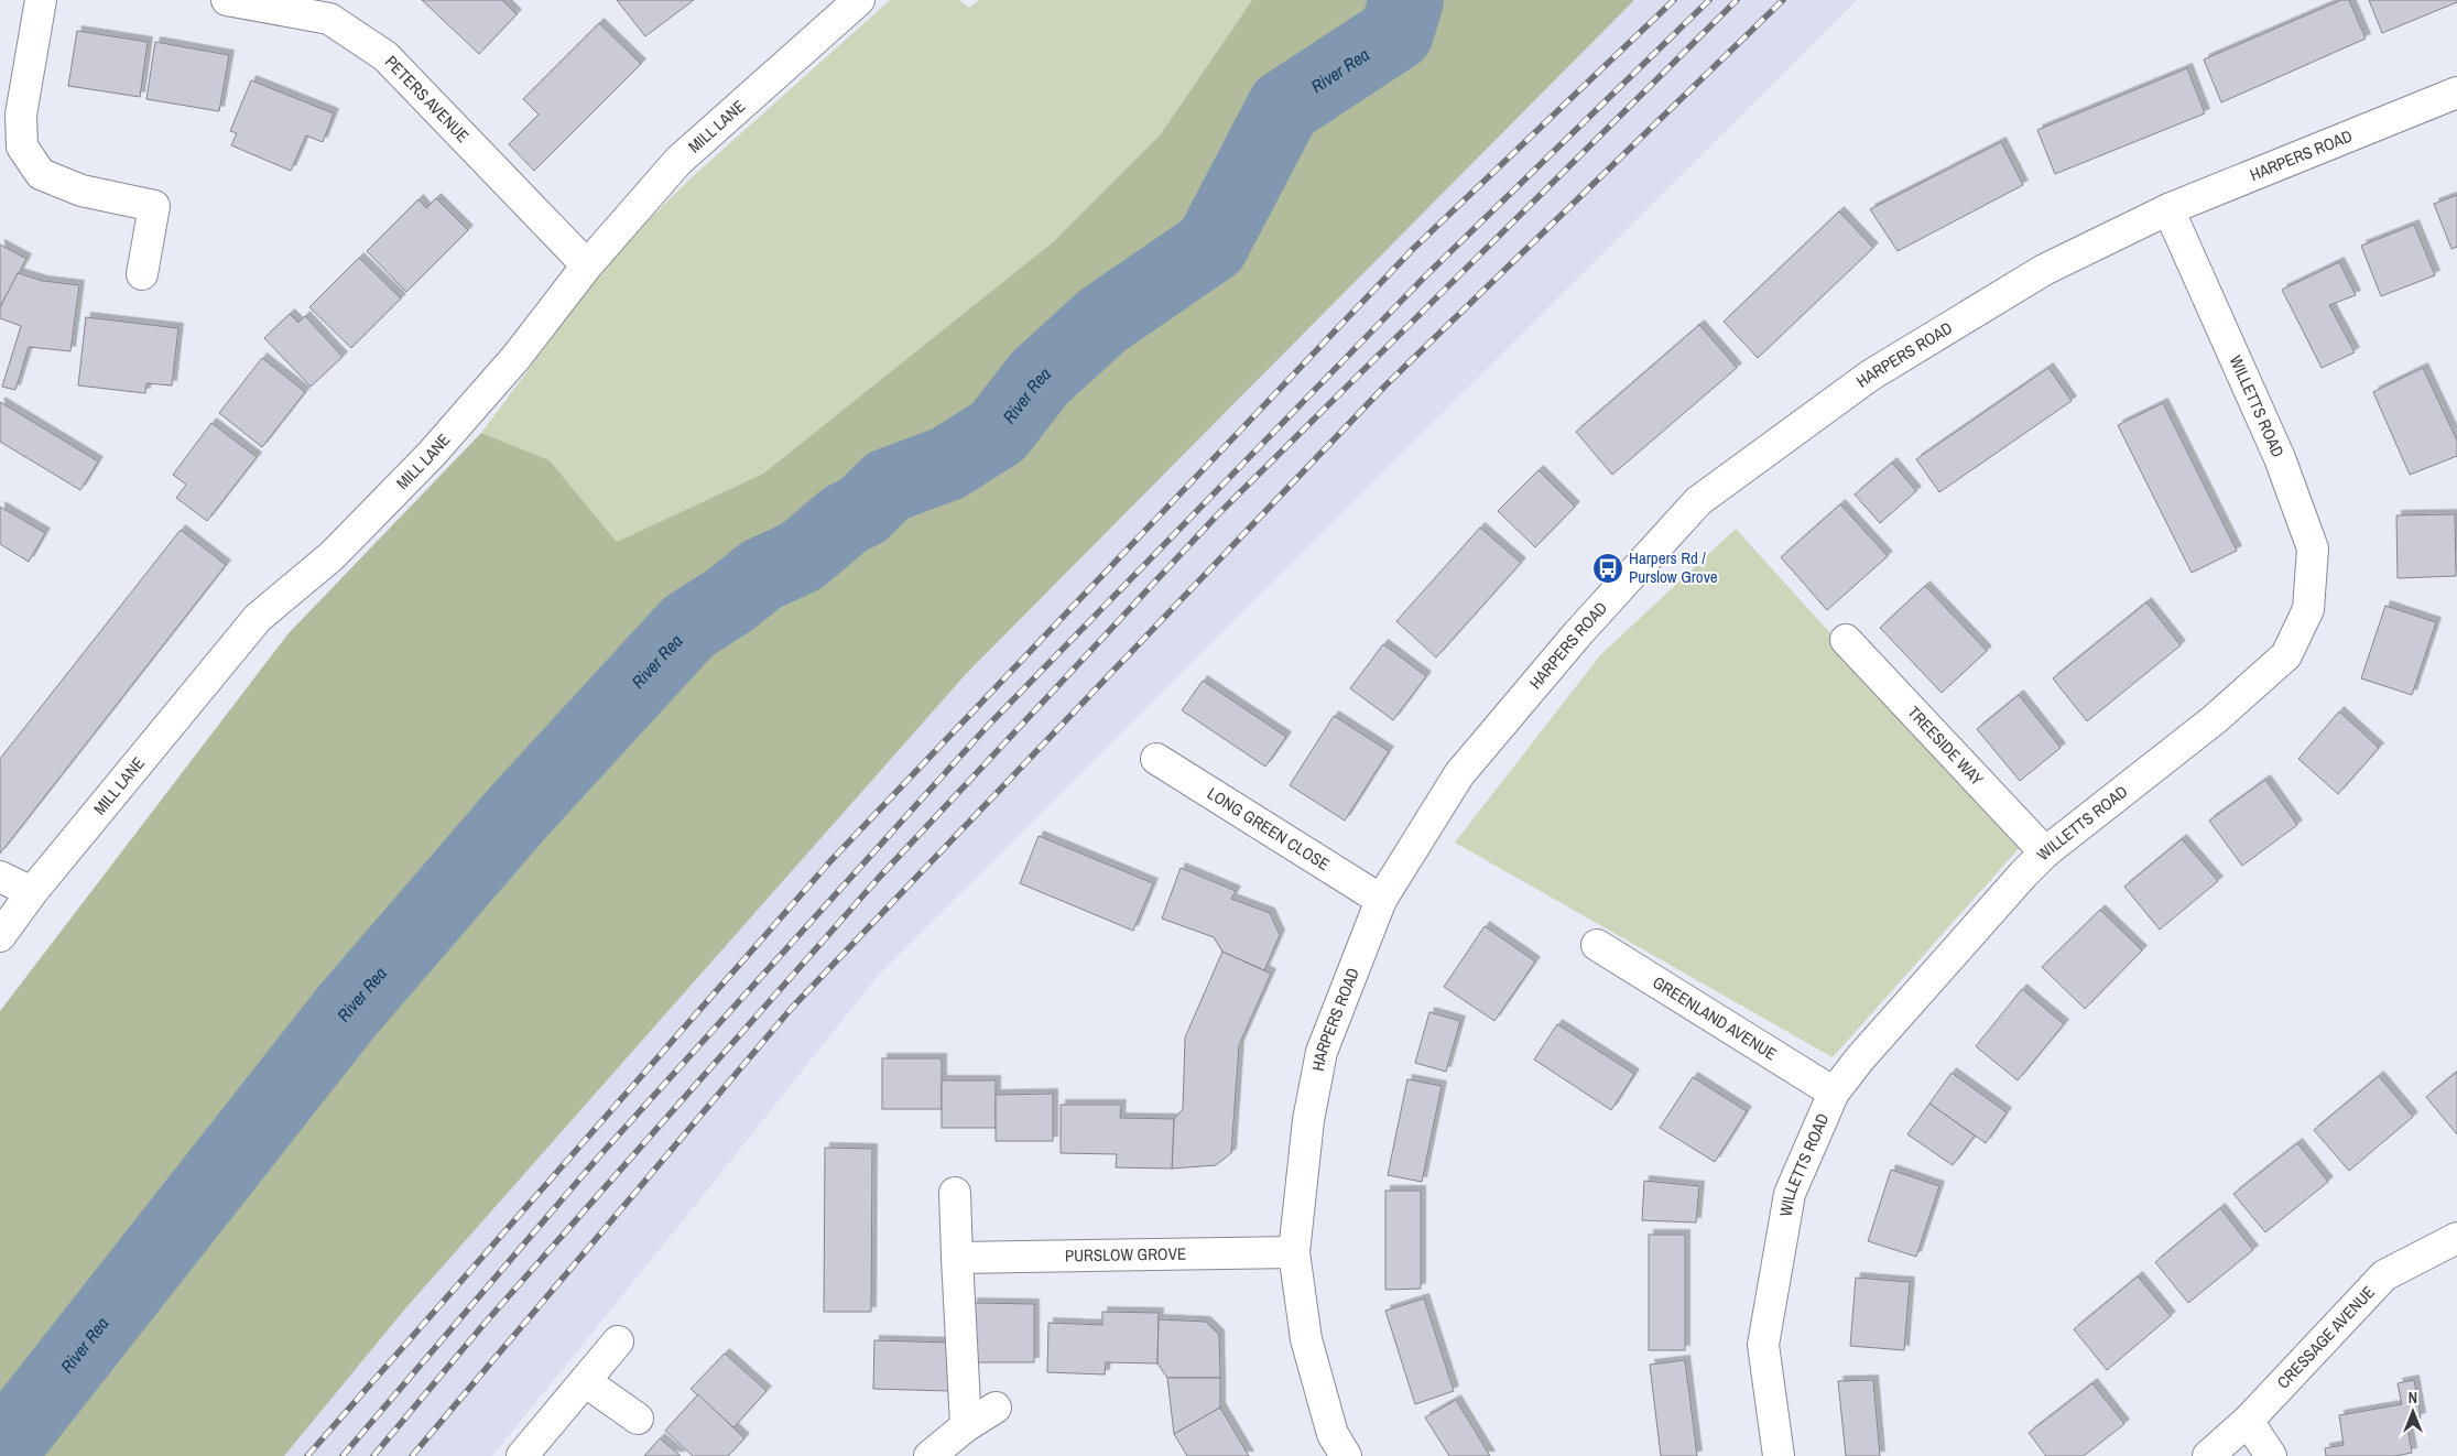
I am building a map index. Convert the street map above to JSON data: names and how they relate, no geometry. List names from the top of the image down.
{
  "streets": {
    "street": [
      "PETERS AVENUE",
      "MILL LANE",
      "HARPERS ROAD",
      "WILLETTS ROAD",
      "TREESIDE WAY",
      "LONG GREEN CLOSE",
      "GREENLAND AVENUE",
      "PURSLOW GROVE",
      "CRESSAGE AVENUE"
    ]
  },
  "crossings": [
    ["PETERS AVENUE", "MILL LANE"],
    ["HARPERS ROAD", "WILLETTS ROAD"],
    ["HARPERS ROAD", "LONG GREEN CLOSE"],
    ["HARPERS ROAD", "PURSLOW GROVE"],
    ["WILLETTS ROAD", "TREESIDE WAY"],
    ["WILLETTS ROAD", "GREENLAND AVENUE"]
  ],
  "water": ["River Rea"],
  "places": {
    "bus stop": ["Harpers Rd / Purslow Grove"]
  },
  "north": "top"
}
